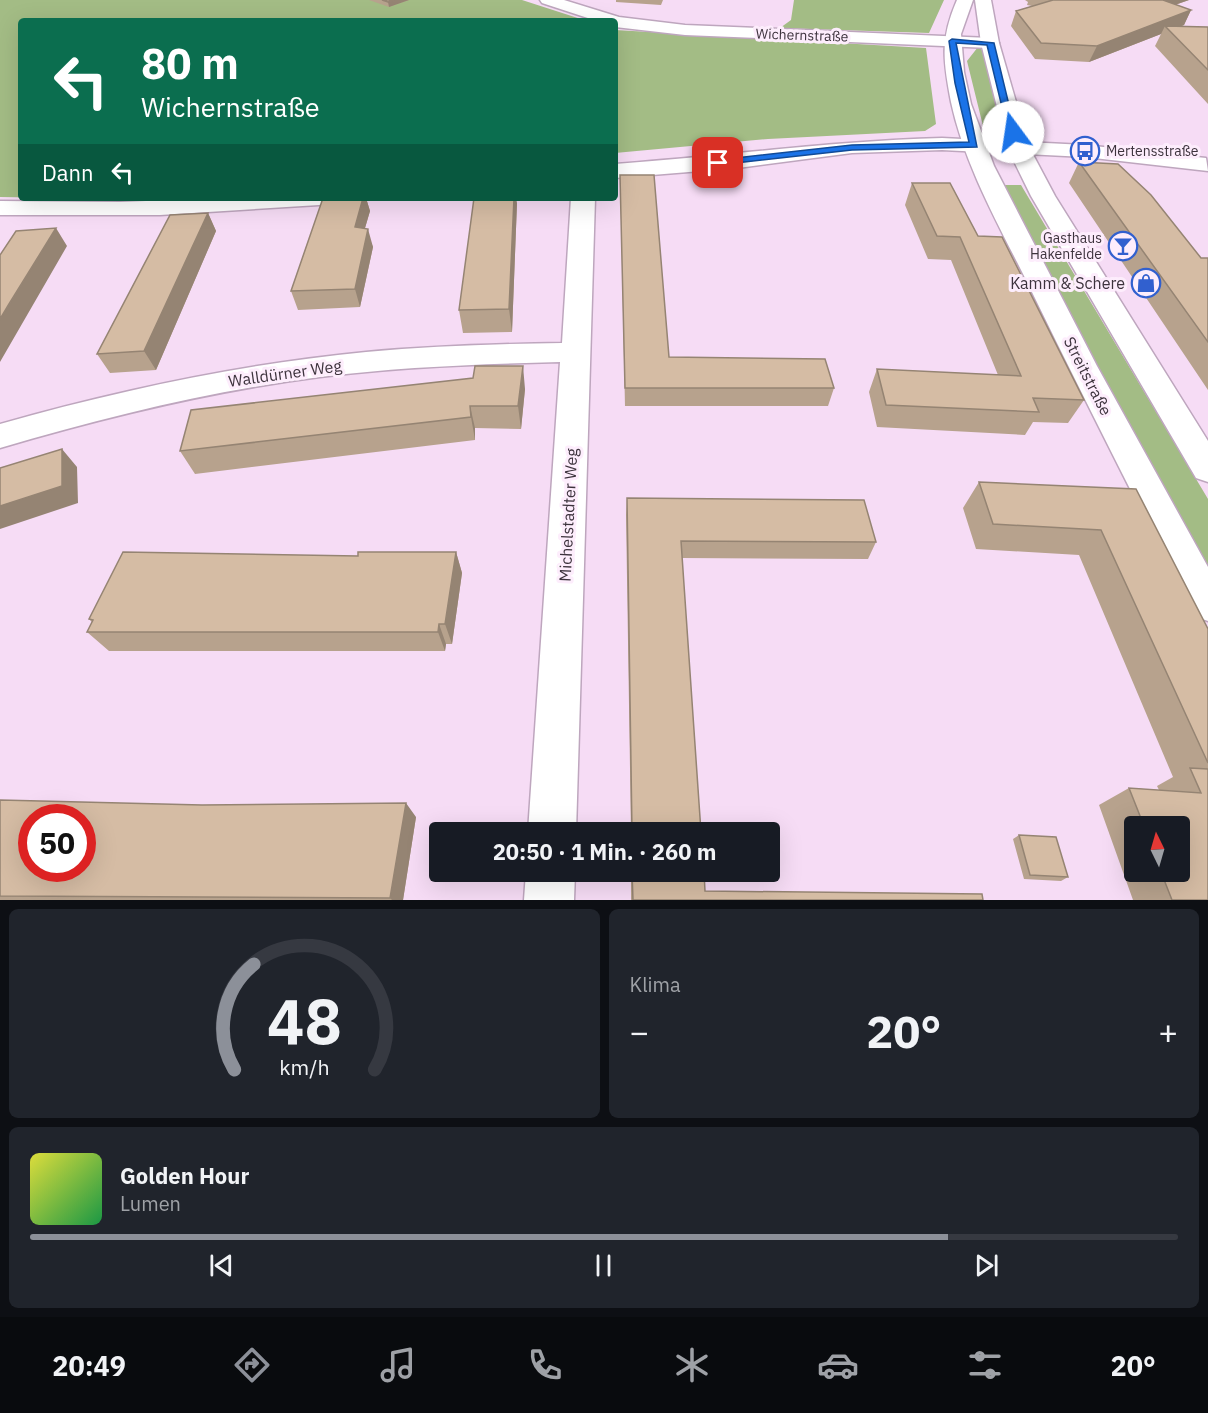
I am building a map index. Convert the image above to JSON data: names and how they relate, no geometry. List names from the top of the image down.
{
  "streets": {
    "street": [
      "Wichernstraße",
      "Walldürner Weg",
      "Streitstraße",
      "Michelstadter Weg"
    ]
  },
  "crossings": [
    ["Wichernstraße", "Streitstraße"],
    ["Walldürner Weg", "Michelstadter Weg"]
  ],
  "places": {
    "bus stop": ["Mertensstraße"],
    "bar": ["Gasthaus Hakenfelde"],
    "shop": ["Kamm & Schere"]
  },
  "north": "top",
  "page": {
    "turn": ["80 m", "Wichernstraße"],
    "then": "Dann",
    "limit": "50",
    "trip": "20:50 · 1 Min. · 260 m",
    "tile": "Klima",
    "heat": ["−", "20°", "+"],
    "song": ["Golden Hour", "Lumen"],
    "tabs": ["20:49", "20°"],
    "gauge": ["48", "km/h"]
  }
}
